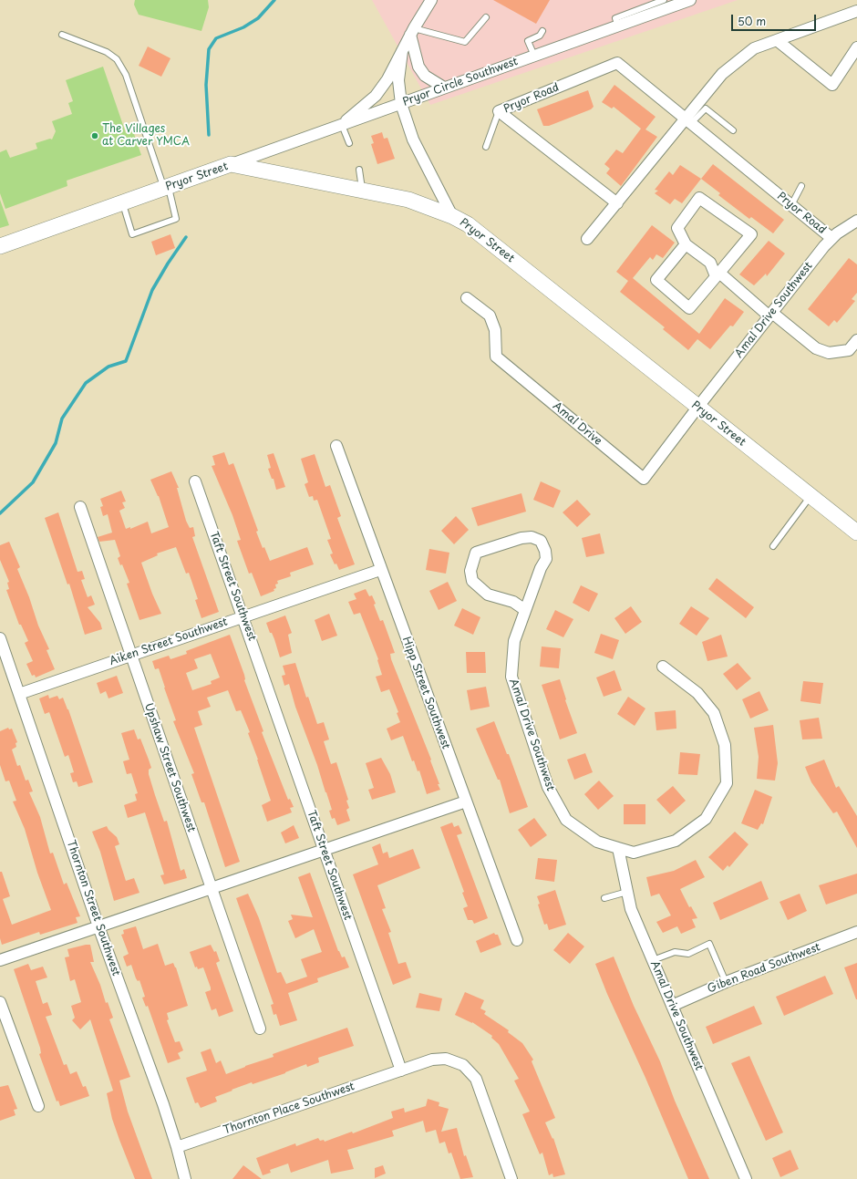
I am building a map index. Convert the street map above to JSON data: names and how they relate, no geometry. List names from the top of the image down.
{
  "streets": {
    "main road": ["Pryor Street"],
    "street": [
      "Pryor Circle Southwest",
      "Pryor Road",
      "Amal Drive Southwest",
      "Amal Drive",
      "Taft Street Southwest",
      "Aiken Street Southwest",
      "Hipp Street Southwest",
      "Upshaw Street Southwest",
      "Thornton Street Southwest",
      "Giben Road Southwest",
      "Thornton Place Southwest"
    ]
  },
  "crossings": [
    ["Pryor Circle Southwest", "Pryor Street"],
    ["Pryor Road", "Amal Drive Southwest"],
    ["Pryor Street", "Amal Drive Southwest"],
    ["Pryor Street", "Amal Drive"],
    ["Amal Drive Southwest", "Amal Drive"],
    ["Amal Drive Southwest", "Giben Road Southwest"],
    ["Taft Street Southwest", "Aiken Street Southwest"],
    ["Taft Street Southwest", "Thornton Place Southwest"],
    ["Aiken Street Southwest", "Hipp Street Southwest"],
    ["Aiken Street Southwest", "Upshaw Street Southwest"],
    ["Aiken Street Southwest", "Thornton Street Southwest"],
    ["Thornton Street Southwest", "Thornton Place Southwest"]
  ],
  "places": ["The Villages at Carver YMCA"],
  "scale_bar": "50 m"
}
